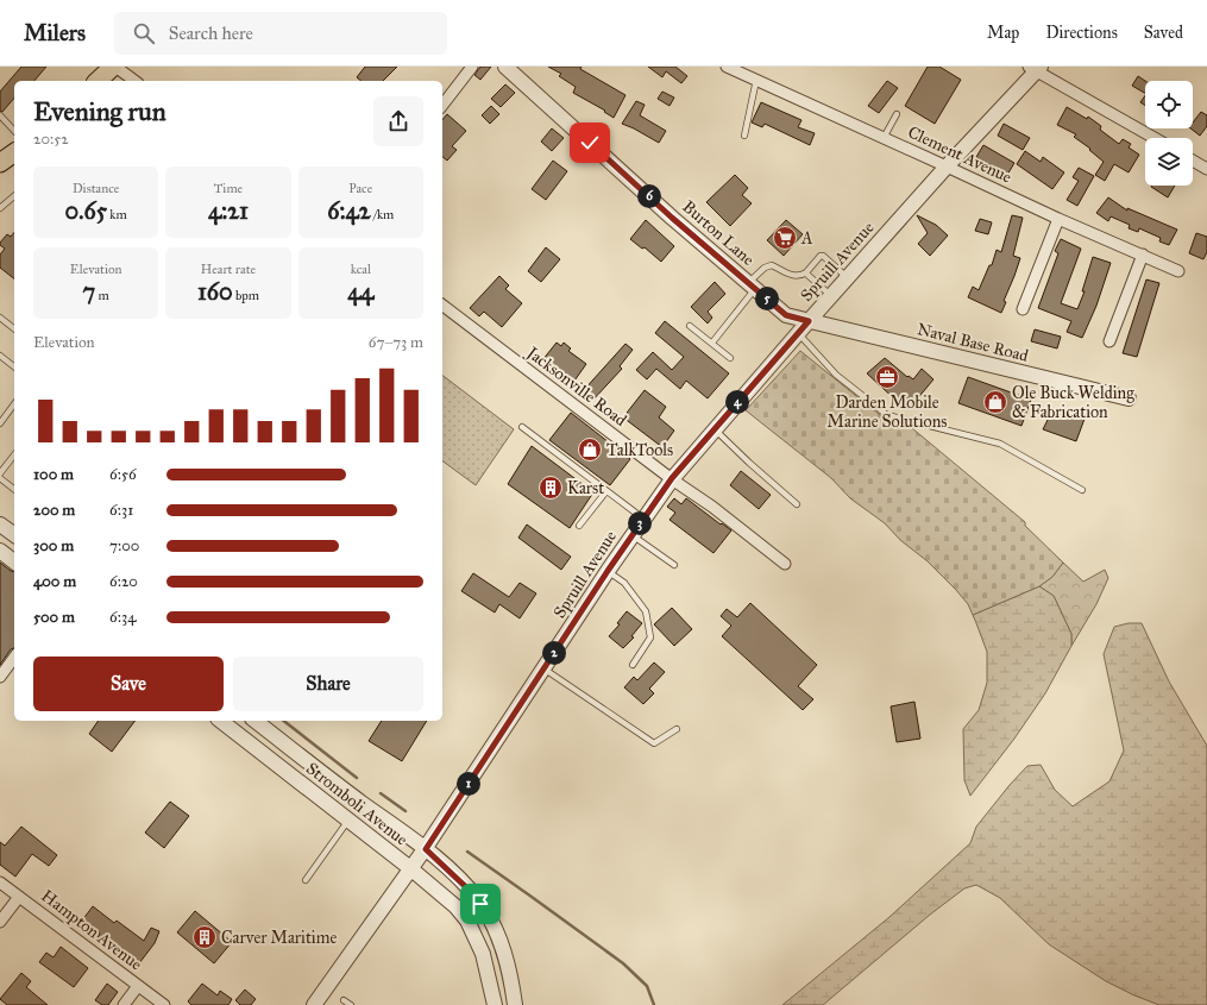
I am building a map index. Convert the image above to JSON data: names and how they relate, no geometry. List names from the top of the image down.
{
  "streets": {
    "street": [
      "Clement Avenue",
      "Burton Lane",
      "Spruill Avenue",
      "Naval Base Road",
      "Jacksonville Road",
      "Stromboli Avenue",
      "Hampton Avenue"
    ]
  },
  "crossings": [
    ["Clement Avenue", "Spruill Avenue"],
    ["Burton Lane", "Spruill Avenue"],
    ["Burton Lane", "Naval Base Road"],
    ["Spruill Avenue", "Naval Base Road"],
    ["Spruill Avenue", "Jacksonville Road"],
    ["Spruill Avenue", "Stromboli Avenue"]
  ],
  "places": {
    "supermarket": ["A"],
    "office": ["Darden Mobile Marine Solutions"],
    "shop": ["Ole Buck Welding & Fabrication", "TalkTools"],
    "building": ["Karst", "Carver Maritime"]
  },
  "page": {
    "header": "Milers",
    "search": "Search here",
    "nav": ["Map", "Directions", "Saved"],
    "heading": ["Evening run", "20:52"],
    "stats": [
      ["Distance", "0.65 km"],
      ["Time", "4:21"],
      ["Pace", "6:42 /km"],
      ["Elevation", "7 m"],
      ["Heart rate", "160 bpm"],
      ["kcal", "44"]
    ],
    "pins": [
      "6",
      "5",
      "4",
      "3",
      "2",
      "1"
    ],
    "chart": ["Elevation", "67–73 m"],
    "list": [
      {
        "name": "100 m",
        "note": "6:56"
      },
      {
        "name": "200 m",
        "note": "6:31"
      },
      {
        "name": "300 m",
        "note": "7:00"
      },
      {
        "name": "400 m",
        "note": "6:20"
      },
      {
        "name": "500 m",
        "note": "6:34"
      }
    ],
    "buttons": ["Save", "Share"]
  }
}
